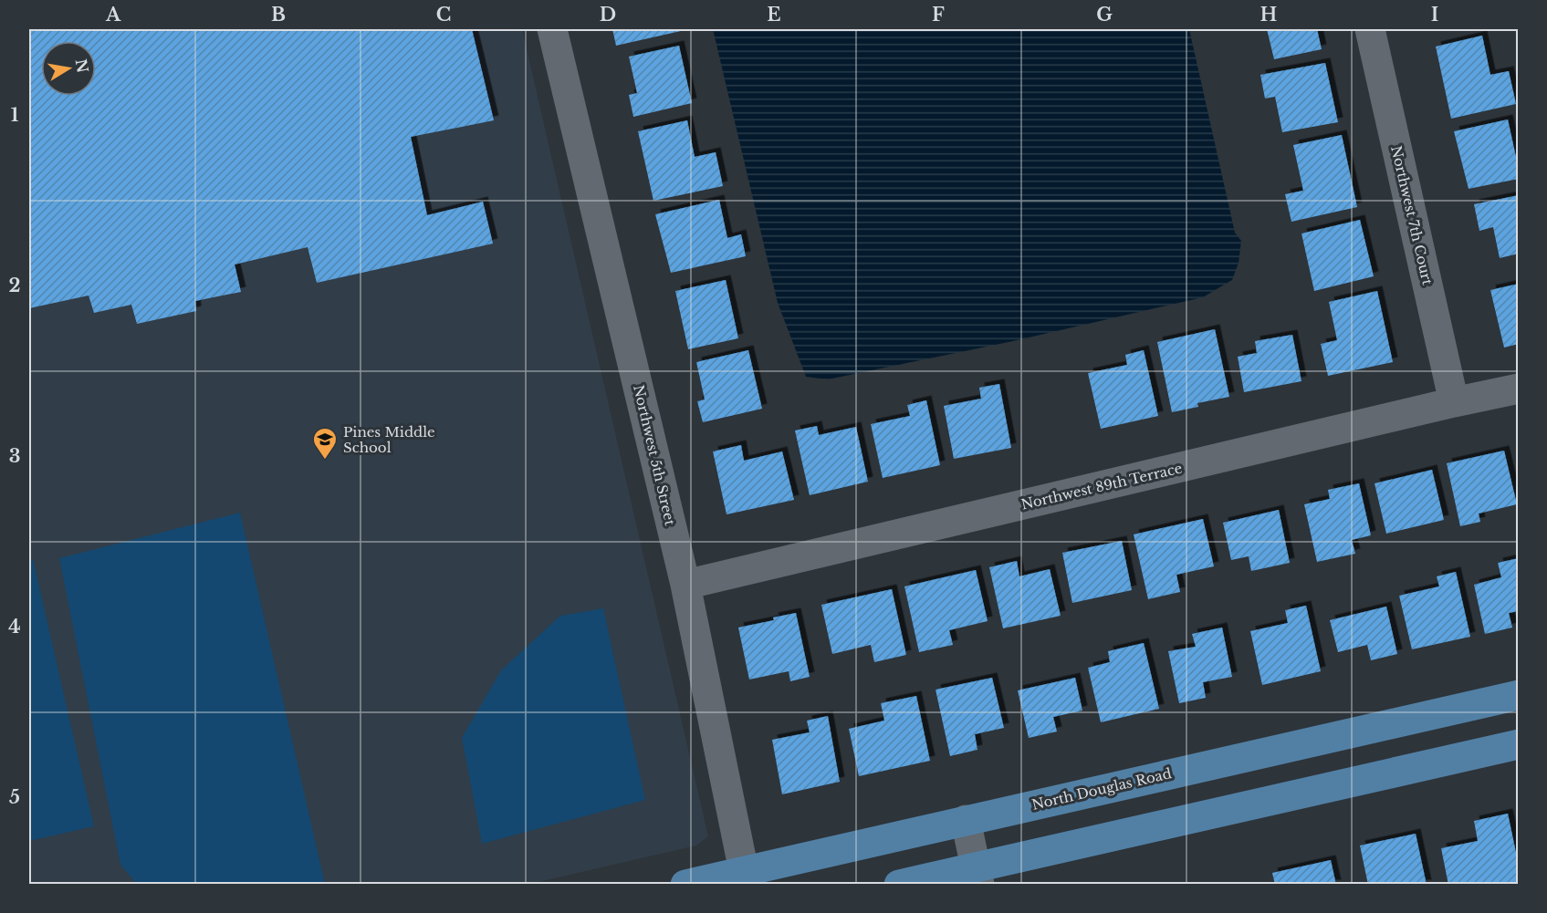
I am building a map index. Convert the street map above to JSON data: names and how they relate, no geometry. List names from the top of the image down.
{
  "streets": {
    "main road": ["North Douglas Road"],
    "street": ["Northwest 7th Court", "Northwest 5th Street", "Northwest 89th Terrace"]
  },
  "crossings": [
    ["Northwest 7th Court", "Northwest 89th Terrace"],
    ["Northwest 5th Street", "Northwest 89th Terrace"],
    ["Northwest 5th Street", "North Douglas Road"]
  ],
  "places": {
    "school or university": ["Pines Middle School"]
  },
  "north": "right",
  "grid": {
    "columns": [
      "A",
      "B",
      "C",
      "D",
      "E",
      "F",
      "G",
      "H",
      "I"
    ],
    "rows": [
      "1",
      "2",
      "3",
      "4",
      "5"
    ]
  }
}
